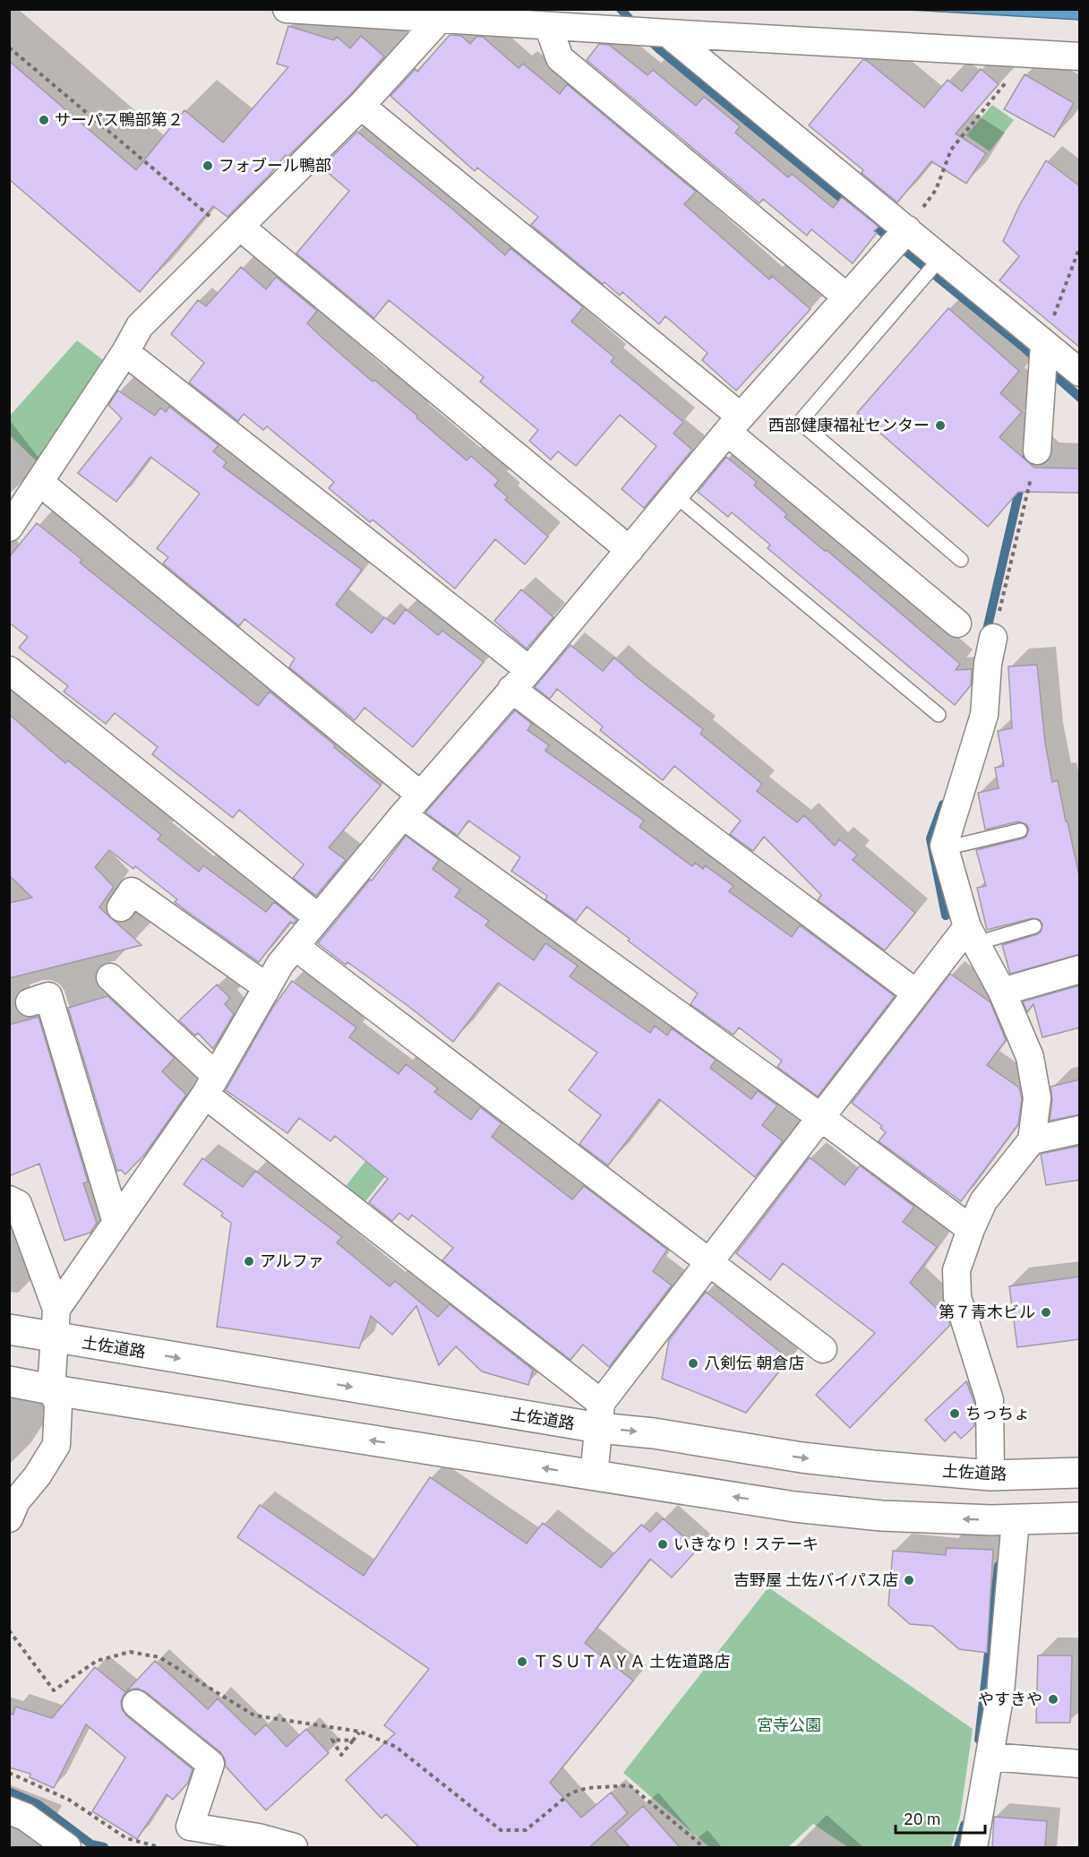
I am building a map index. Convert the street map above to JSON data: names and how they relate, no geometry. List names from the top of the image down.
{
  "streets": {
    "highway": ["土佐道路"]
  },
  "parks": ["宮寺公園"],
  "places": [
    "サーパス鴨部第２",
    "フォブール鴨部",
    "西部健康福祉センター",
    "アルファ",
    "第７青木ビル",
    "八剣伝 朝倉店",
    "ちっちょ",
    "いきなり！ステーキ",
    "吉野屋 土佐バイパス店",
    "ＴＳＵＴＡＹＡ 土佐道路店",
    "やすきや"
  ],
  "scale_bar": "20 m"
}
